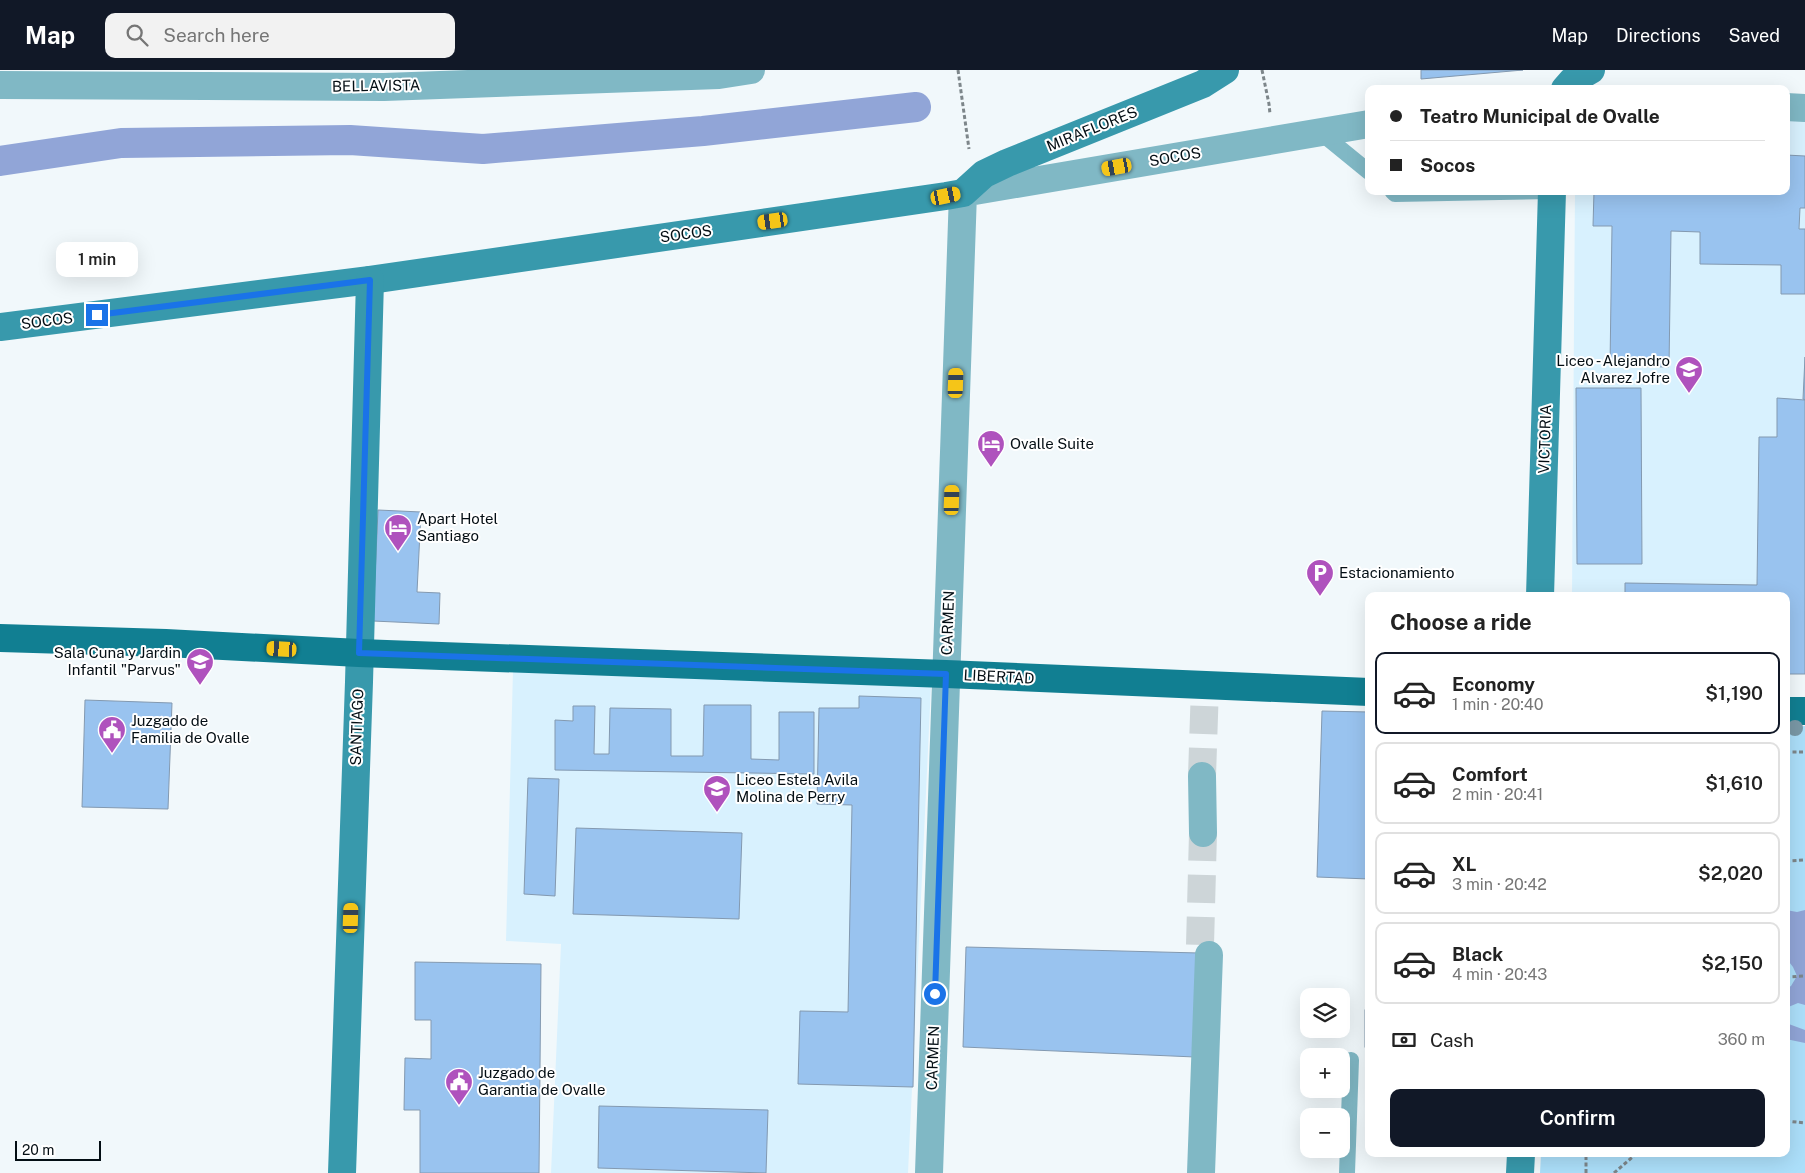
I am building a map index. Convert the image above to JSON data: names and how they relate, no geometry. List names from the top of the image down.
{
  "streets": {
    "main road": ["LIBERTAD"],
    "street": [
      "BELLAVISTA",
      "MIRAFLORES",
      "SOCOS",
      "VICTORIA",
      "CARMEN",
      "SANTIAGO"
    ]
  },
  "crossings": [
    ["MIRAFLORES", "SOCOS"],
    ["MIRAFLORES", "CARMEN"],
    ["SOCOS", "CARMEN"],
    ["SOCOS", "SANTIAGO"],
    ["CARMEN", "LIBERTAD"],
    ["LIBERTAD", "SANTIAGO"]
  ],
  "places": {
    "school or university": ["Liceo - Alejandro Alvarez Jofre", "Sala Cuna y Jardin Infantil \"Parvus\"", "Liceo Estela Avila Molina de Perry"],
    "hotel": ["Ovalle Suite", "Apart Hotel Santiago"],
    "parking": ["Estacionamiento"],
    "public building": ["Juzgado de Familia de Ovalle", "Juzgado de Garantia de Ovalle"]
  },
  "scale_bar": "20 m",
  "page": {
    "header": "Map",
    "search": "Search here",
    "nav": ["Map", "Directions", "Saved"],
    "banner": ["Teatro Municipal de Ovalle", "Socos"],
    "bubble": "1 min",
    "heading": "Choose a ride",
    "list": [
      {
        "name": "Economy",
        "note": "1 min · 20:40",
        "value": "$1,190"
      },
      {
        "name": "Comfort",
        "note": "2 min · 20:41",
        "value": "$1,610"
      },
      {
        "name": "XL",
        "note": "3 min · 20:42",
        "value": "$2,020"
      },
      {
        "name": "Black",
        "note": "4 min · 20:43",
        "value": "$2,150"
      }
    ],
    "map_buttons": ["+", "−"],
    "pay": ["Cash", "360 m"],
    "buttons": "Confirm",
    "scale": "20 m"
  }
}
